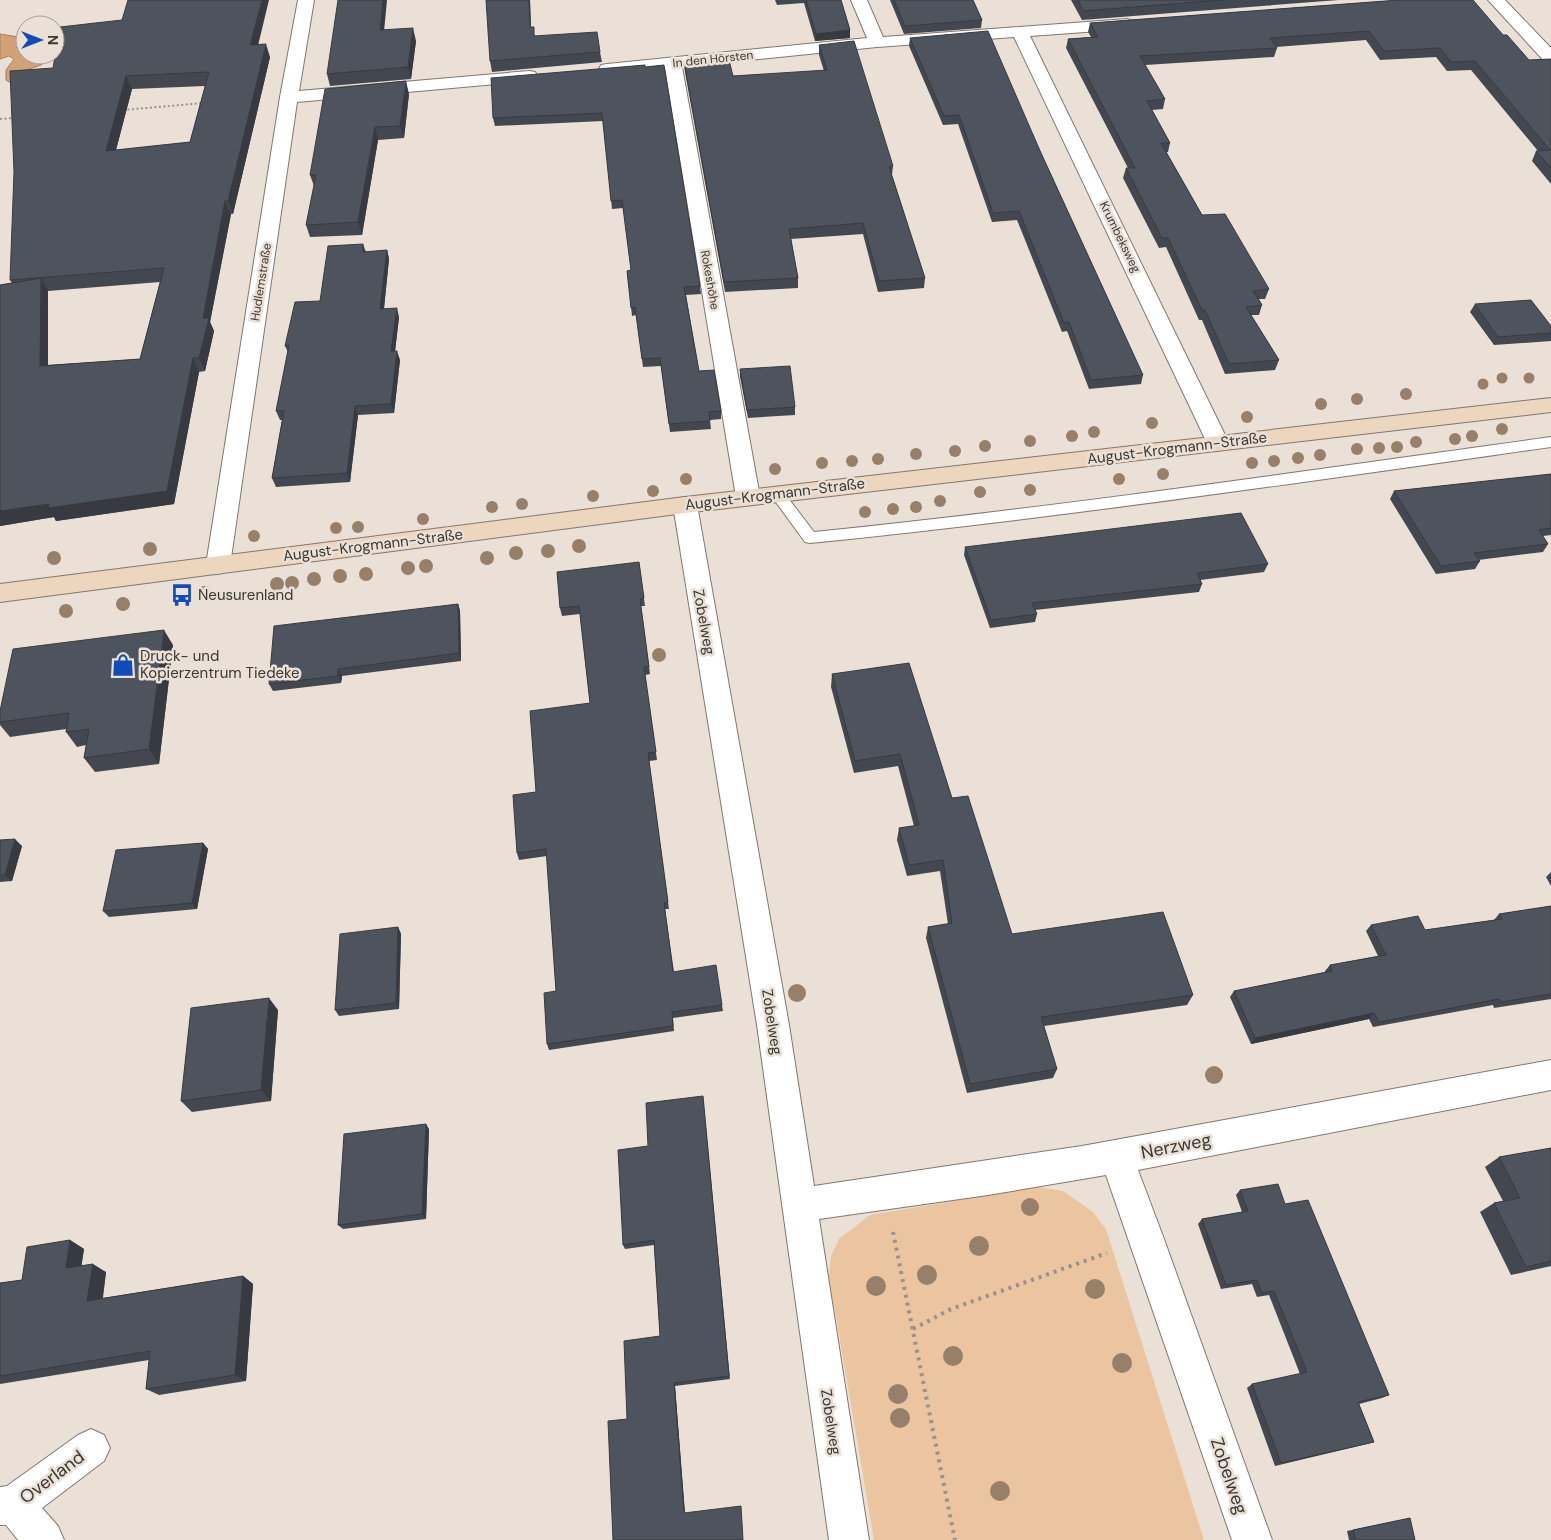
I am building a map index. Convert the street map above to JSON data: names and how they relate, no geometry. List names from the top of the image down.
{
  "streets": {
    "main road": ["August-Krogmann-Straße"],
    "street": [
      "In den Hörsten",
      "Krumbeksweg",
      "Rokeshöhe",
      "Hudlemstraße",
      "Zobelweg",
      "Nerzweg",
      "Overland"
    ]
  },
  "crossings": [
    ["In den Hörsten", "Krumbeksweg"],
    ["In den Hörsten", "Rokeshöhe"],
    ["Krumbeksweg", "August-Krogmann-Straße"],
    ["Rokeshöhe", "August-Krogmann-Straße"],
    ["Hudlemstraße", "August-Krogmann-Straße"],
    ["August-Krogmann-Straße", "Zobelweg"],
    ["Zobelweg", "Nerzweg"]
  ],
  "places": {
    "bus stop": ["Neusurenland"],
    "shop": ["Druck- und Kopierzentrum Tiedeke"]
  },
  "north": "right"
}
